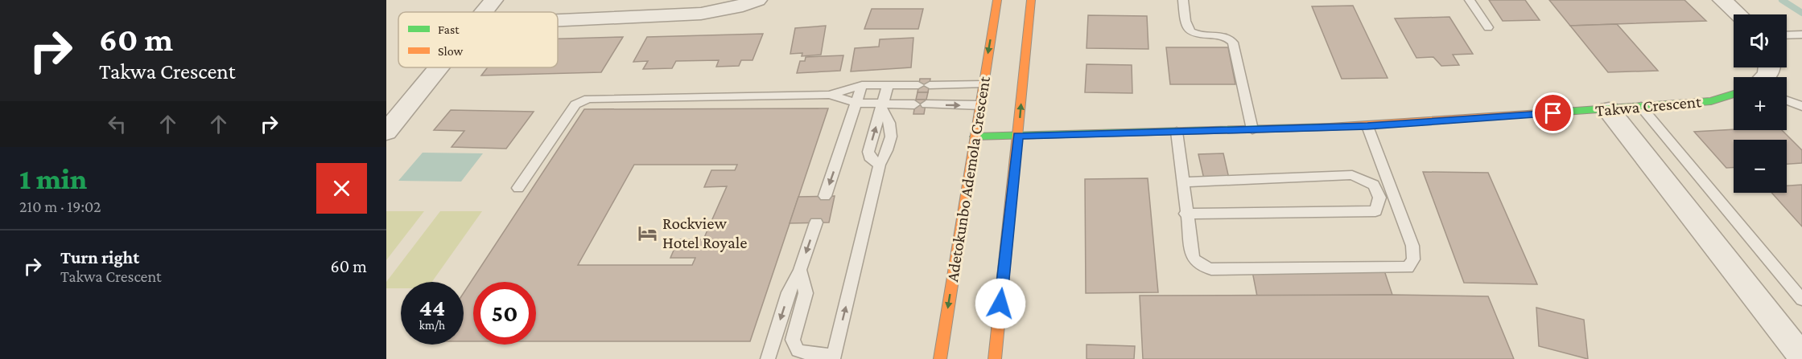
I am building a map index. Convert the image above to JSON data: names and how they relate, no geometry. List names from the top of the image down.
{
  "streets": {
    "main road": ["Takwa Crescent", "Adetokunbo Ademola Crescent"]
  },
  "crossings": [
    ["Takwa Crescent", "Adetokunbo Ademola Crescent"]
  ],
  "places": {
    "hotel": ["Rockview Hotel Royale"]
  },
  "legend": ["Fast", "Slow"],
  "page": {
    "turn": ["60 m", "Takwa Crescent"],
    "map_buttons": ["+", "−"],
    "heading": ["1 min", "210 m · 19:02"],
    "list": [
      {
        "name": "Turn right",
        "note": "Takwa Crescent",
        "value": "60 m"
      }
    ],
    "speed": "44 km/h",
    "limit": "50"
  }
}
